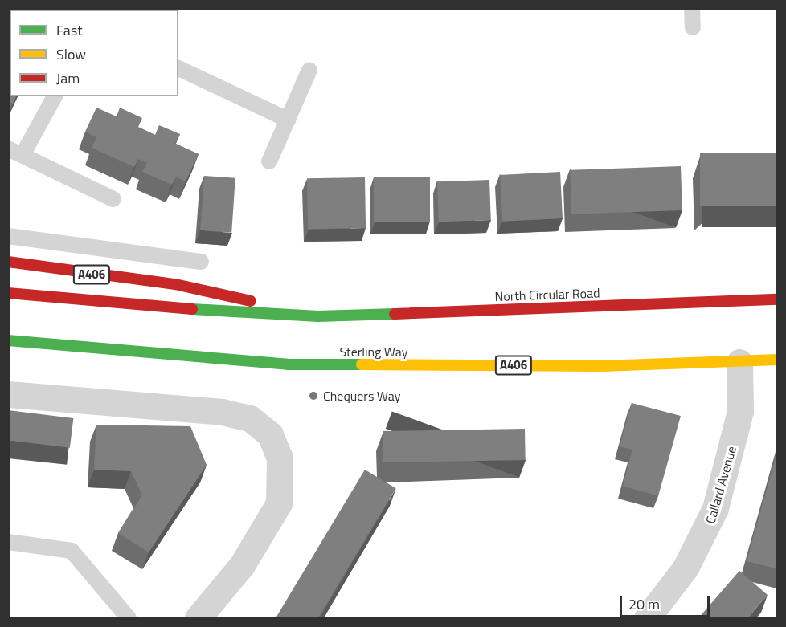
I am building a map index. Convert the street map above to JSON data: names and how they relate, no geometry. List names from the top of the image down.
{
  "streets": {
    "highway": ["A406", "North Circular Road", "Sterling Way"],
    "street": ["Callard Avenue"]
  },
  "crossings": [
    ["A406", "North Circular Road"],
    ["A406", "Sterling Way"],
    ["A406", "Callard Avenue"],
    ["Sterling Way", "Callard Avenue"]
  ],
  "places": ["Chequers Way"],
  "legend": ["Fast", "Slow", "Jam"],
  "scale_bar": "20 m"
}
